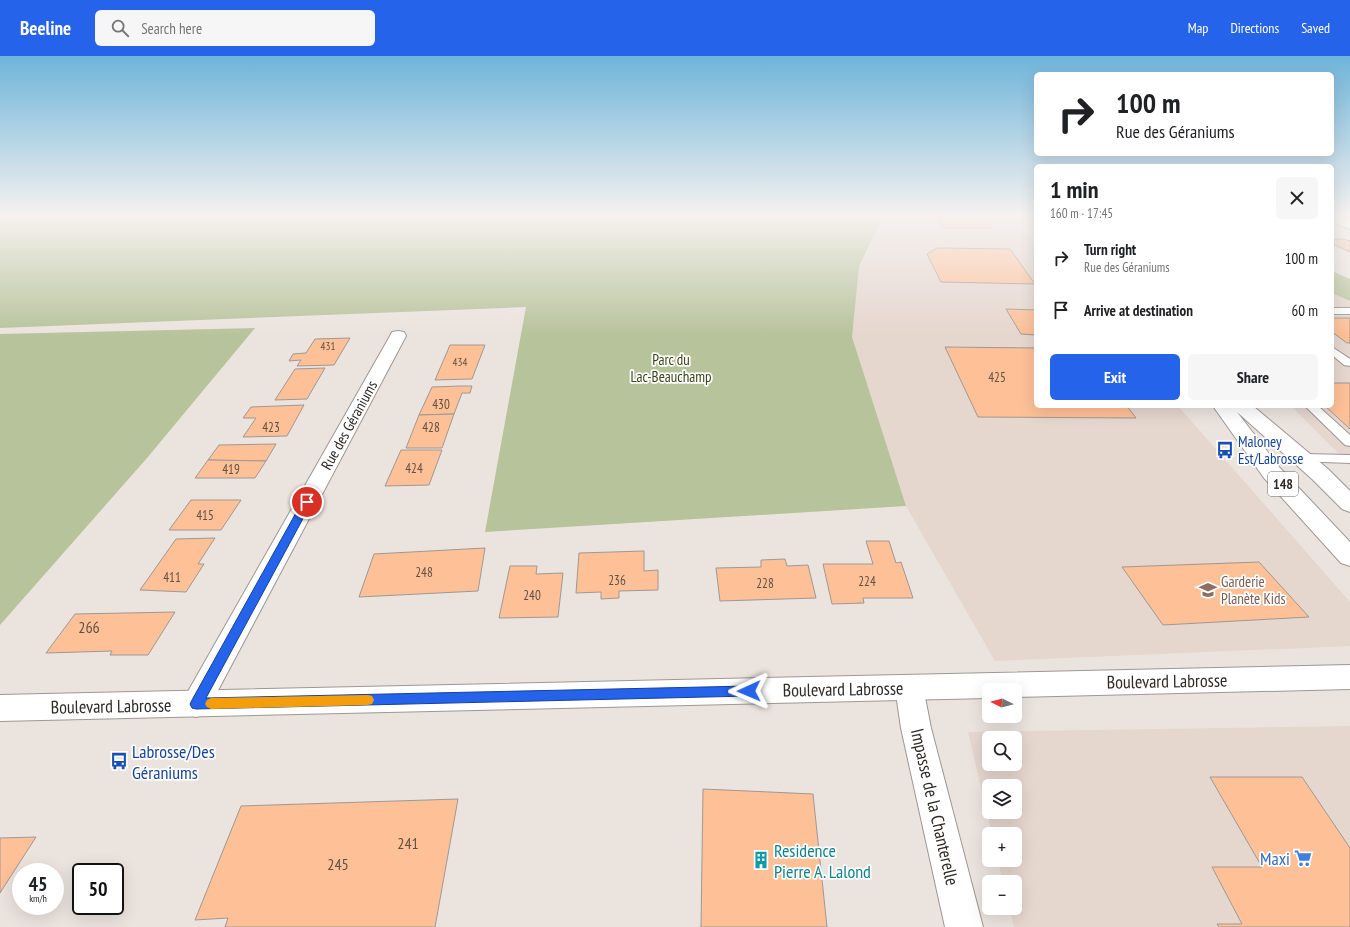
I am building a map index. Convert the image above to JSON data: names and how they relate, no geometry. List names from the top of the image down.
{
  "streets": {
    "main road": [
      "Rue des Géraniums",
      "148",
      "Boulevard Labrosse",
      "Impasse de la Chanterelle"
    ]
  },
  "crossings": [
    ["Rue des Géraniums", "Boulevard Labrosse"],
    ["Boulevard Labrosse", "Impasse de la Chanterelle"]
  ],
  "parks": ["Parc du Lac-Beauchamp"],
  "places": {
    "bus stop": ["Maloney Est/Labrosse", "Labrosse/Des Géraniums"],
    "school or university": ["Garderie Planète Kids"],
    "supermarket": ["Maxi"],
    "building": ["Residence Pierre A. Lalond"]
  },
  "house_numbers": [
    "431",
    "434",
    "425",
    "430",
    "423",
    "428",
    "424",
    "419",
    "415",
    "248",
    "411",
    "236",
    "224",
    "228",
    "240",
    "266",
    "241",
    "245"
  ],
  "north": "left",
  "page": {
    "header": "Beeline",
    "search": "Search here",
    "nav": ["Map", "Directions", "Saved"],
    "turn": ["100 m", "Rue des Géraniums"],
    "heading": ["1 min", "160 m · 17:45"],
    "list": [
      {
        "name": "Turn right",
        "note": "Rue des Géraniums",
        "value": "100 m"
      },
      {
        "name": "Arrive at destination",
        "value": "60 m"
      }
    ],
    "buttons": ["Exit", "Share"],
    "map_buttons": ["+", "−"],
    "speed": "45 km/h",
    "limit": "50"
  }
}
